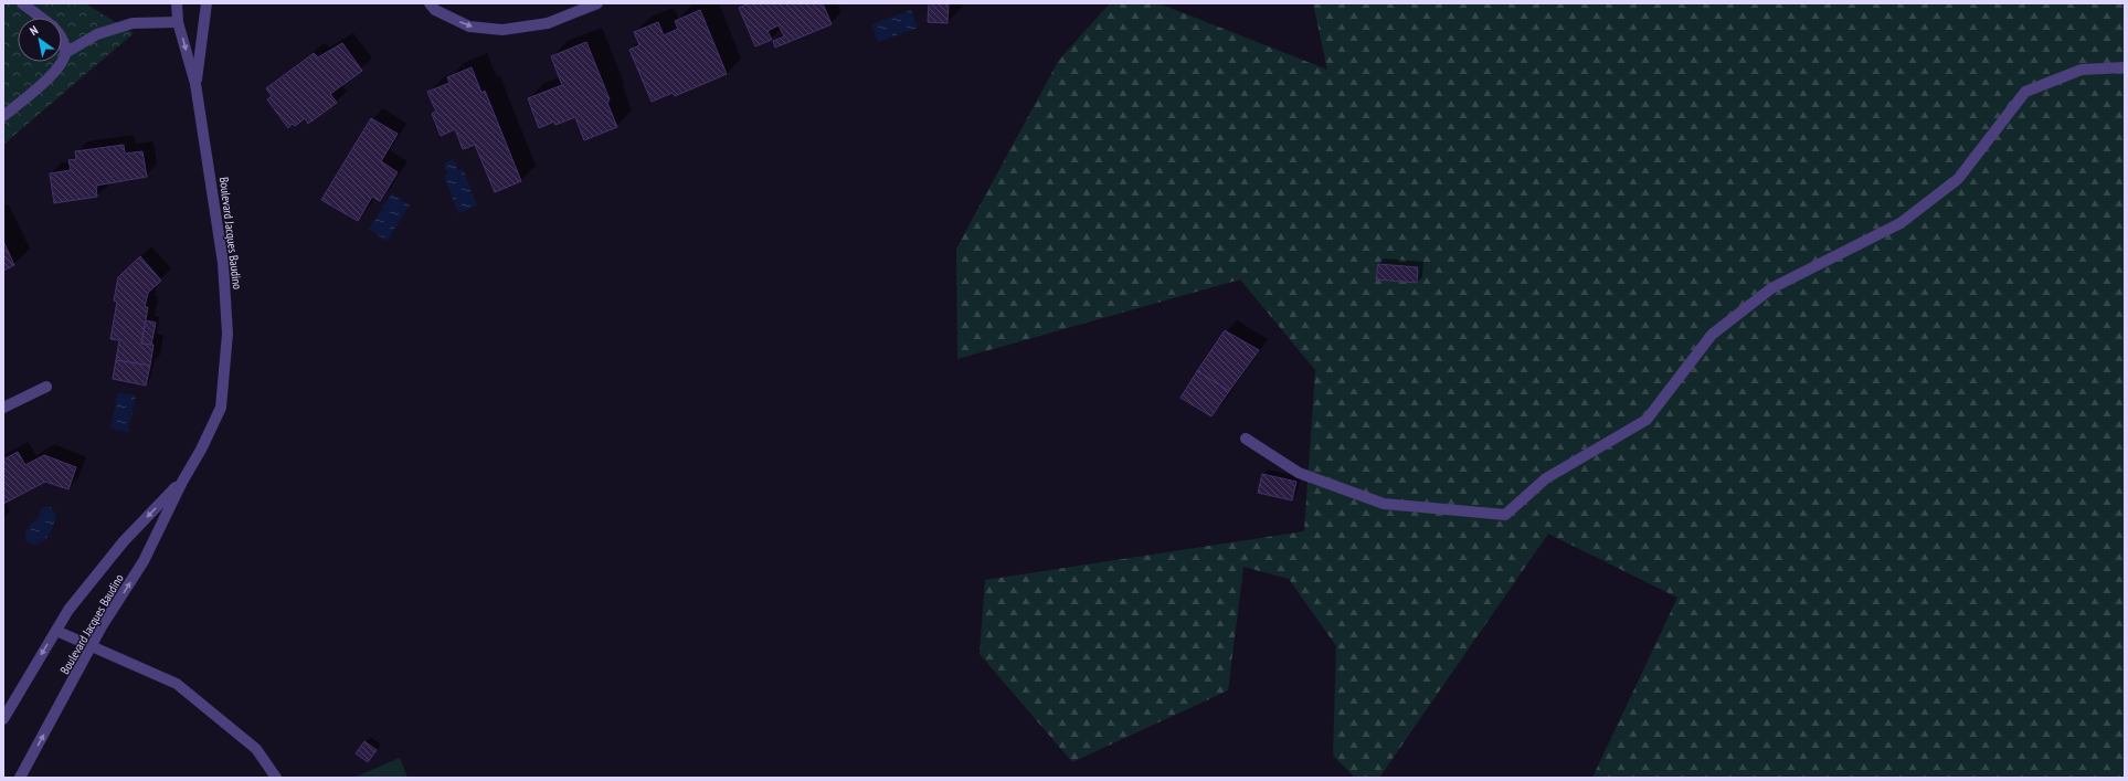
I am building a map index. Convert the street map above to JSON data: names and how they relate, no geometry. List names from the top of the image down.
{
  "streets": {
    "street": ["Boulevard Jacques Baudino"]
  },
  "north": "top left"
}
